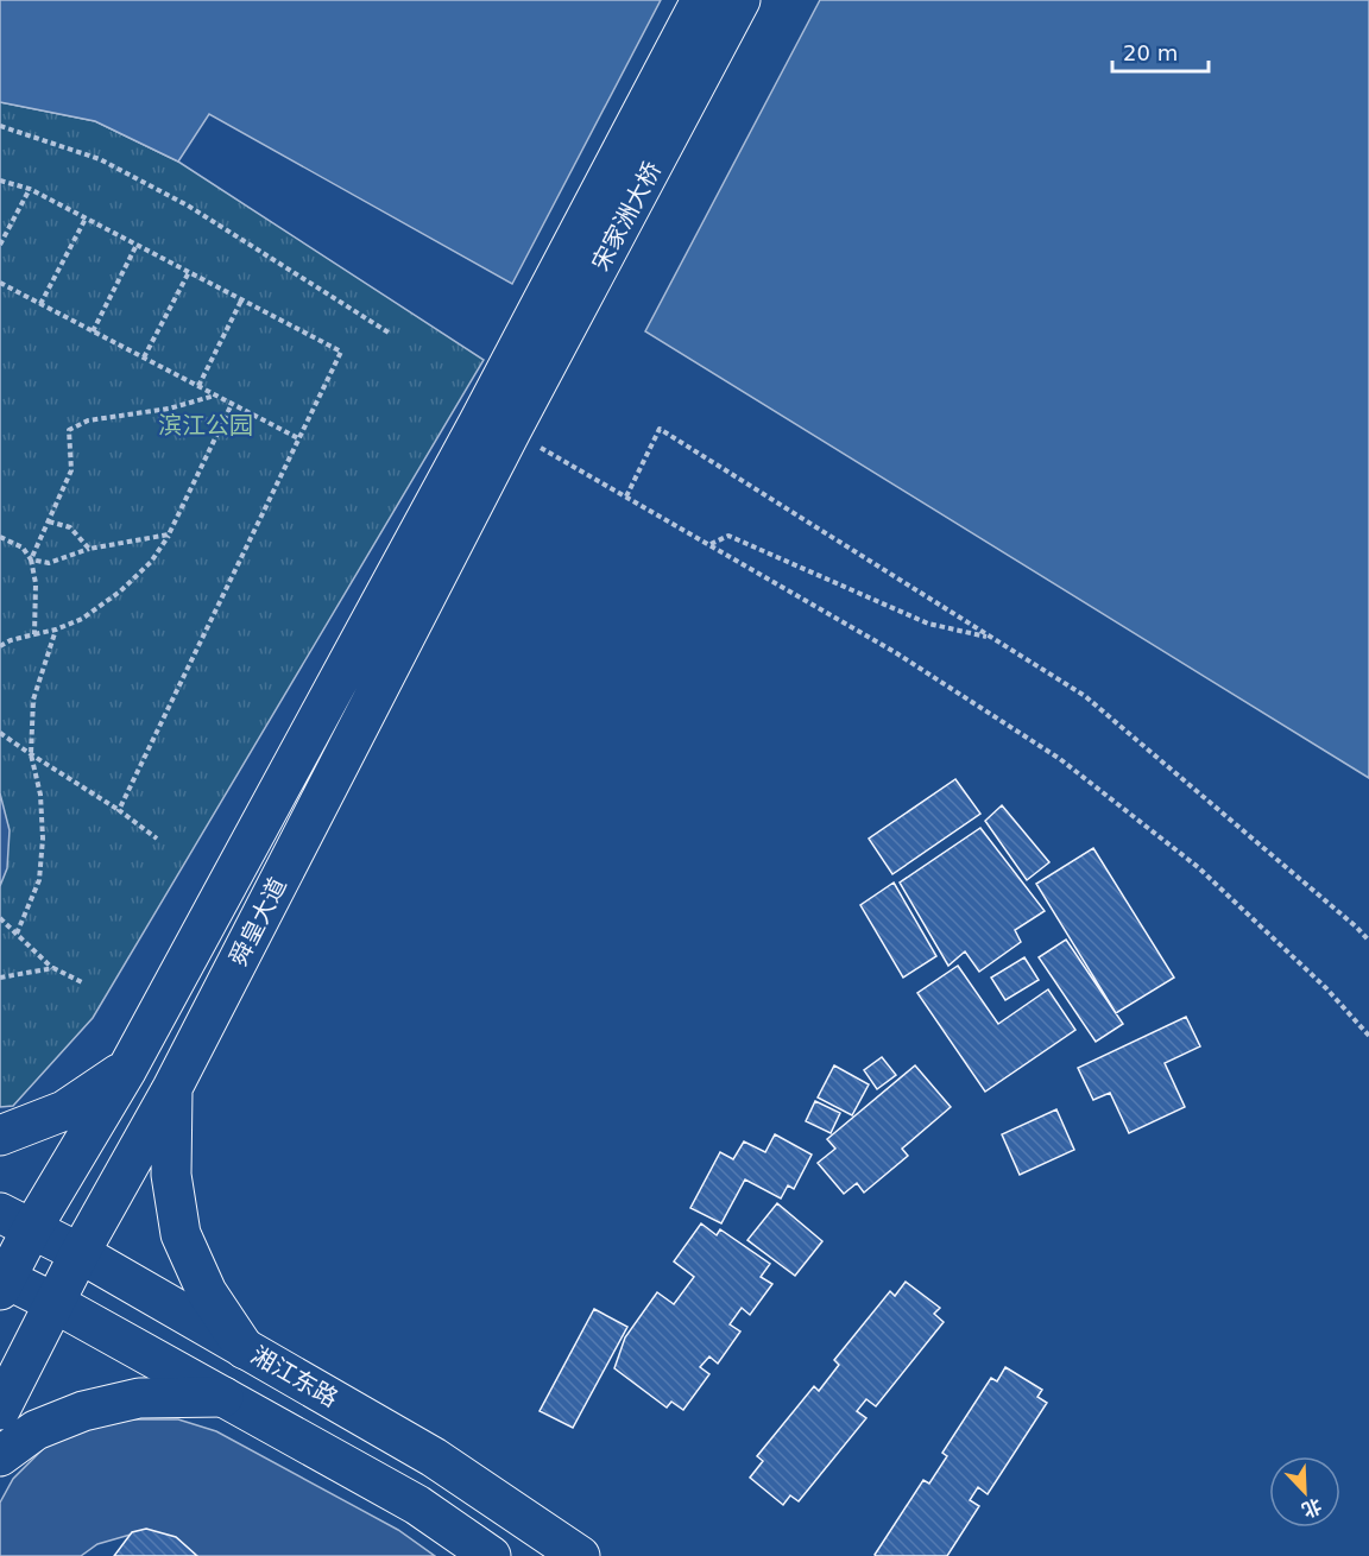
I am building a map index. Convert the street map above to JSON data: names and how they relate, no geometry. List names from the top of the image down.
{
  "streets": {
    "main road": ["宋家洲大桥", "舜皇大道", "湘江东路"]
  },
  "crossings": [
    ["宋家洲大桥", "舜皇大道"],
    ["舜皇大道", "湘江东路"]
  ],
  "parks": ["滨江公园"],
  "scale_bar": "20 m",
  "north": "bottom right"
}
